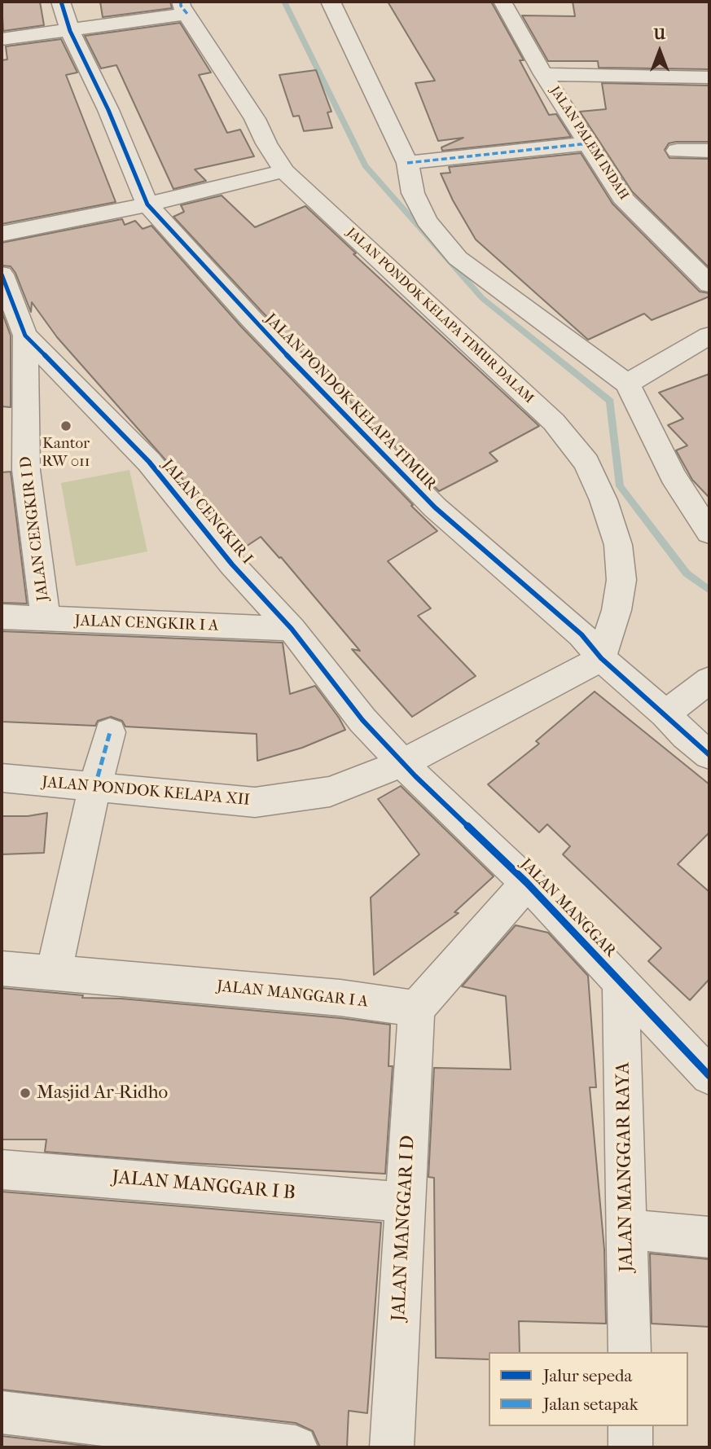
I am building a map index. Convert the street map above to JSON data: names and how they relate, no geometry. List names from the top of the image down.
{
  "streets": {
    "street": [
      "JALAN PALEM INDAH",
      "JALAN PONDOK KELAPA TIMUR DALAM",
      "JALAN PONDOK KELAPA TIMUR",
      "JALAN CENGKIR I",
      "JALAN CENGKIR I D",
      "JALAN CENGKIR I A",
      "JALAN PONDOK KELAPA XII",
      "JALAN MANGGAR",
      "JALAN MANGGAR I A",
      "JALAN MANGGAR RAYA",
      "JALAN MANGGAR I B",
      "JALAN MANGGAR I D"
    ]
  },
  "crossings": [
    ["JALAN PONDOK KELAPA TIMUR DALAM", "JALAN PONDOK KELAPA TIMUR"],
    ["JALAN PONDOK KELAPA TIMUR DALAM", "JALAN PONDOK KELAPA XII"],
    ["JALAN PONDOK KELAPA TIMUR", "JALAN PONDOK KELAPA XII"],
    ["JALAN CENGKIR I", "JALAN CENGKIR I D"],
    ["JALAN CENGKIR I", "JALAN CENGKIR I A"],
    ["JALAN CENGKIR I", "JALAN PONDOK KELAPA XII"],
    ["JALAN CENGKIR I", "JALAN MANGGAR"],
    ["JALAN CENGKIR I D", "JALAN CENGKIR I A"],
    ["JALAN PONDOK KELAPA XII", "JALAN MANGGAR"],
    ["JALAN MANGGAR", "JALAN MANGGAR RAYA"],
    ["JALAN MANGGAR I A", "JALAN MANGGAR I D"],
    ["JALAN MANGGAR I B", "JALAN MANGGAR I D"]
  ],
  "places": ["Kantor RW 011", "Masjid Ar-Ridho"],
  "legend": ["Jalur sepeda", "Jalan setapak"],
  "north": "top"
}
